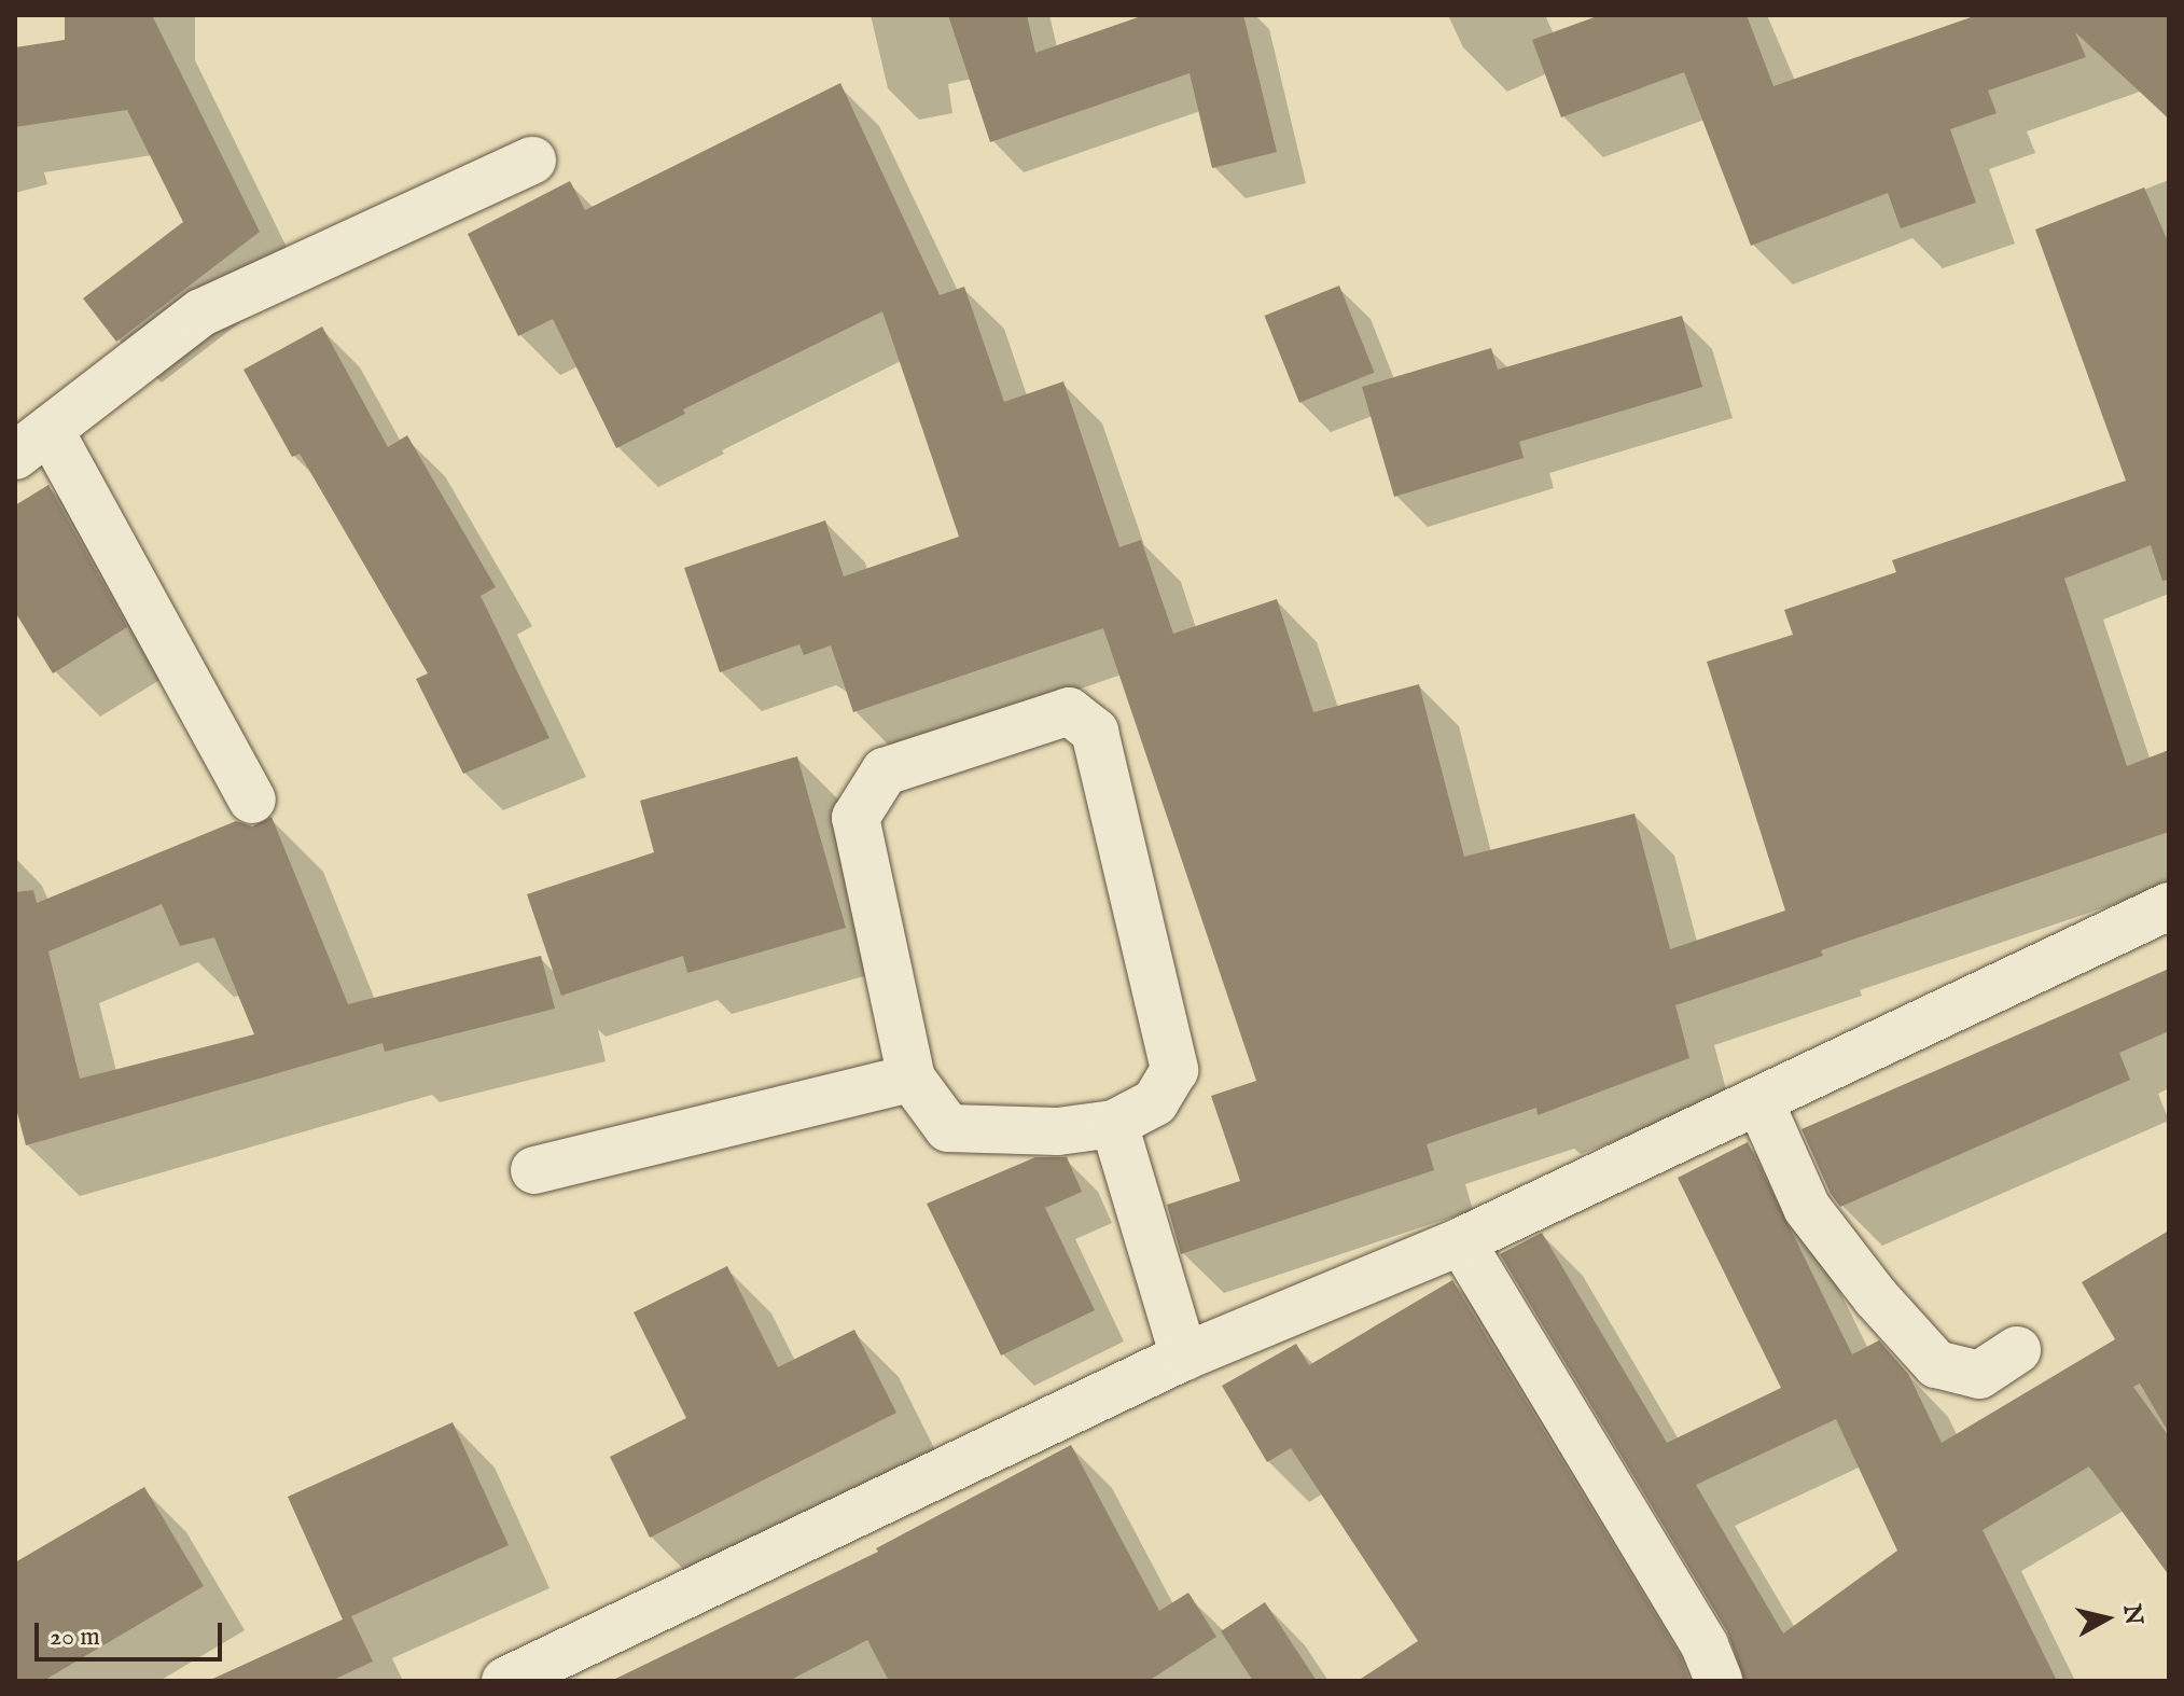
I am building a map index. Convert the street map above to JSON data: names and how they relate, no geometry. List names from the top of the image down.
{
  "scale_bar": "20 m",
  "north": "right"
}
